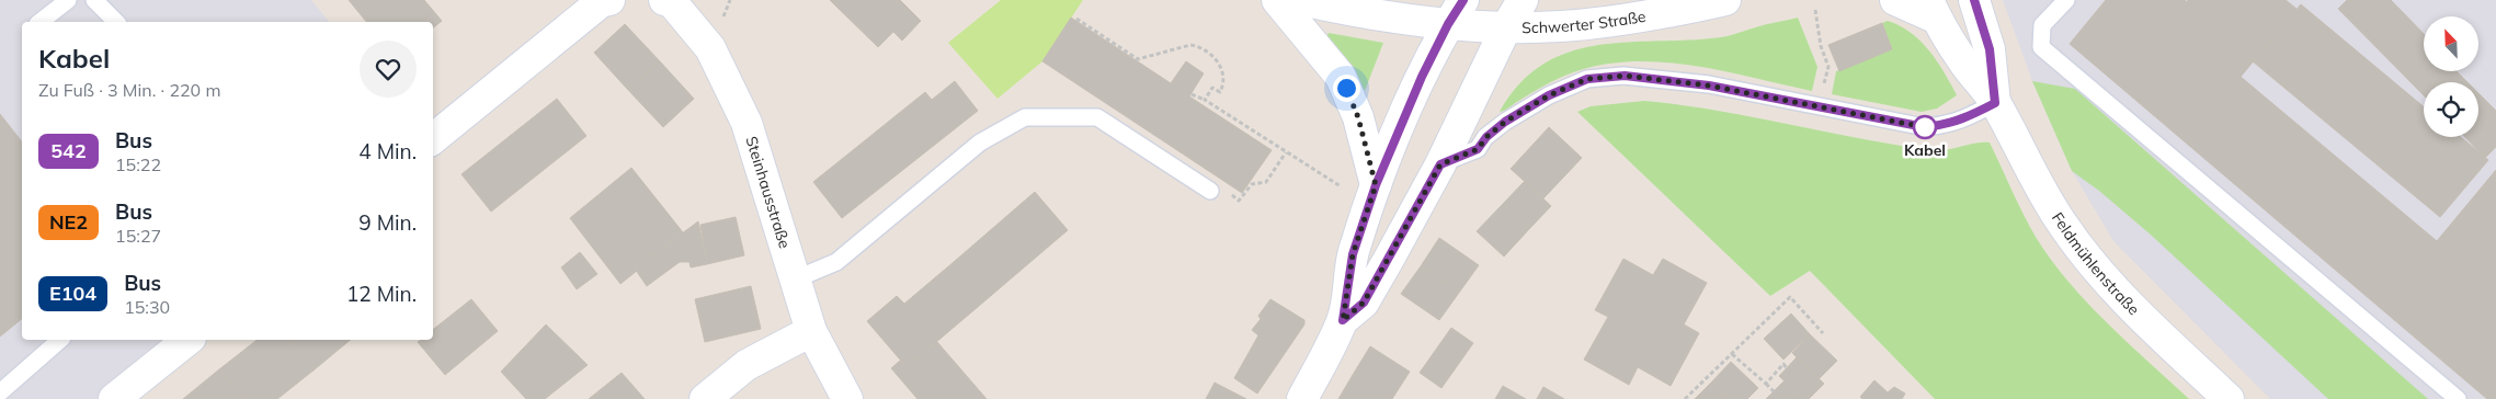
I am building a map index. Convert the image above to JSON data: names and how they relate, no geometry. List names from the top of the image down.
{
  "streets": {
    "street": ["Schwerter Straße", "Steinhausstraße", "Feldmühlenstraße"]
  },
  "places": ["Kabel"],
  "lines": ["bus line 542"],
  "north": "top left",
  "page": {
    "heading": ["Kabel", "Zu Fuß · 3 Min. · 220 m"],
    "list": [
      {
        "mark": "542",
        "name": "Bus",
        "note": "15:22",
        "value": "4 Min."
      },
      {
        "mark": "NE2",
        "name": "Bus",
        "note": "15:27",
        "value": "9 Min."
      },
      {
        "mark": "E104",
        "name": "Bus",
        "note": "15:30",
        "value": "12 Min."
      }
    ]
  }
}
